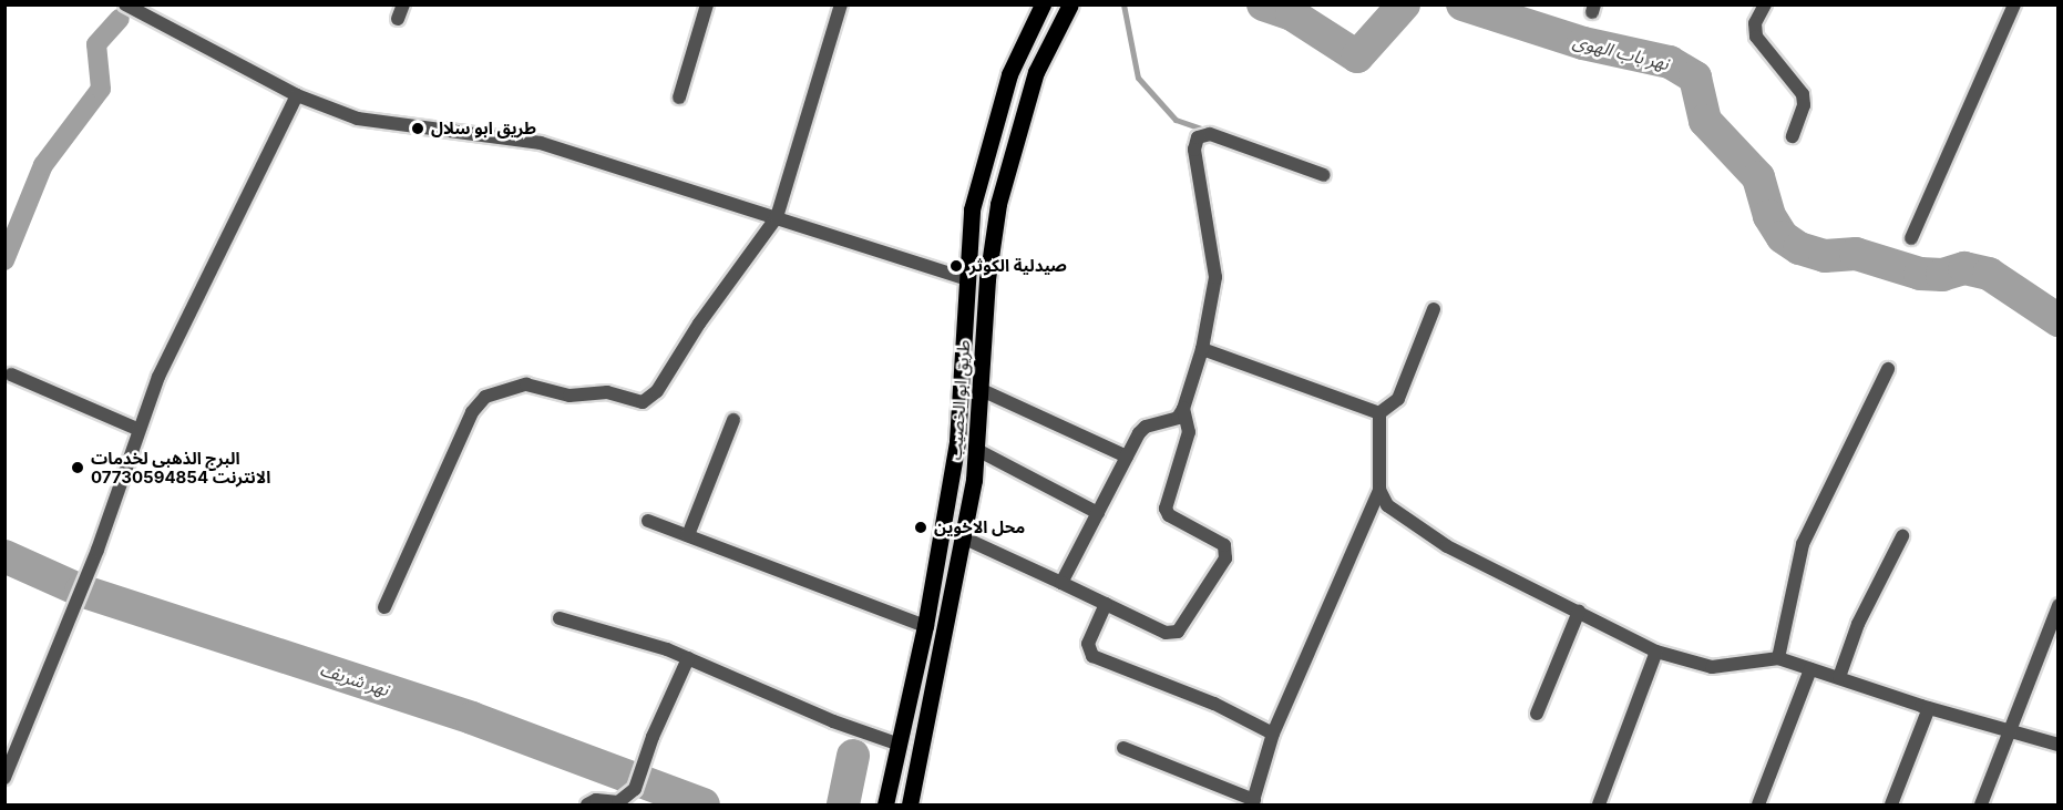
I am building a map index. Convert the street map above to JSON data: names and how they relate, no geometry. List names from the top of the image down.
{
  "streets": {
    "main road": ["طريق ابو الخصيب"]
  },
  "water": ["نهر باب الهوى", "نهر شريف"],
  "places": [
    "طريق ابو سلال",
    "صيدلية الكوثر",
    "البرج الذهبي لخدمات الانترنت 07730594854",
    "محل الاخوين"
  ]
}
